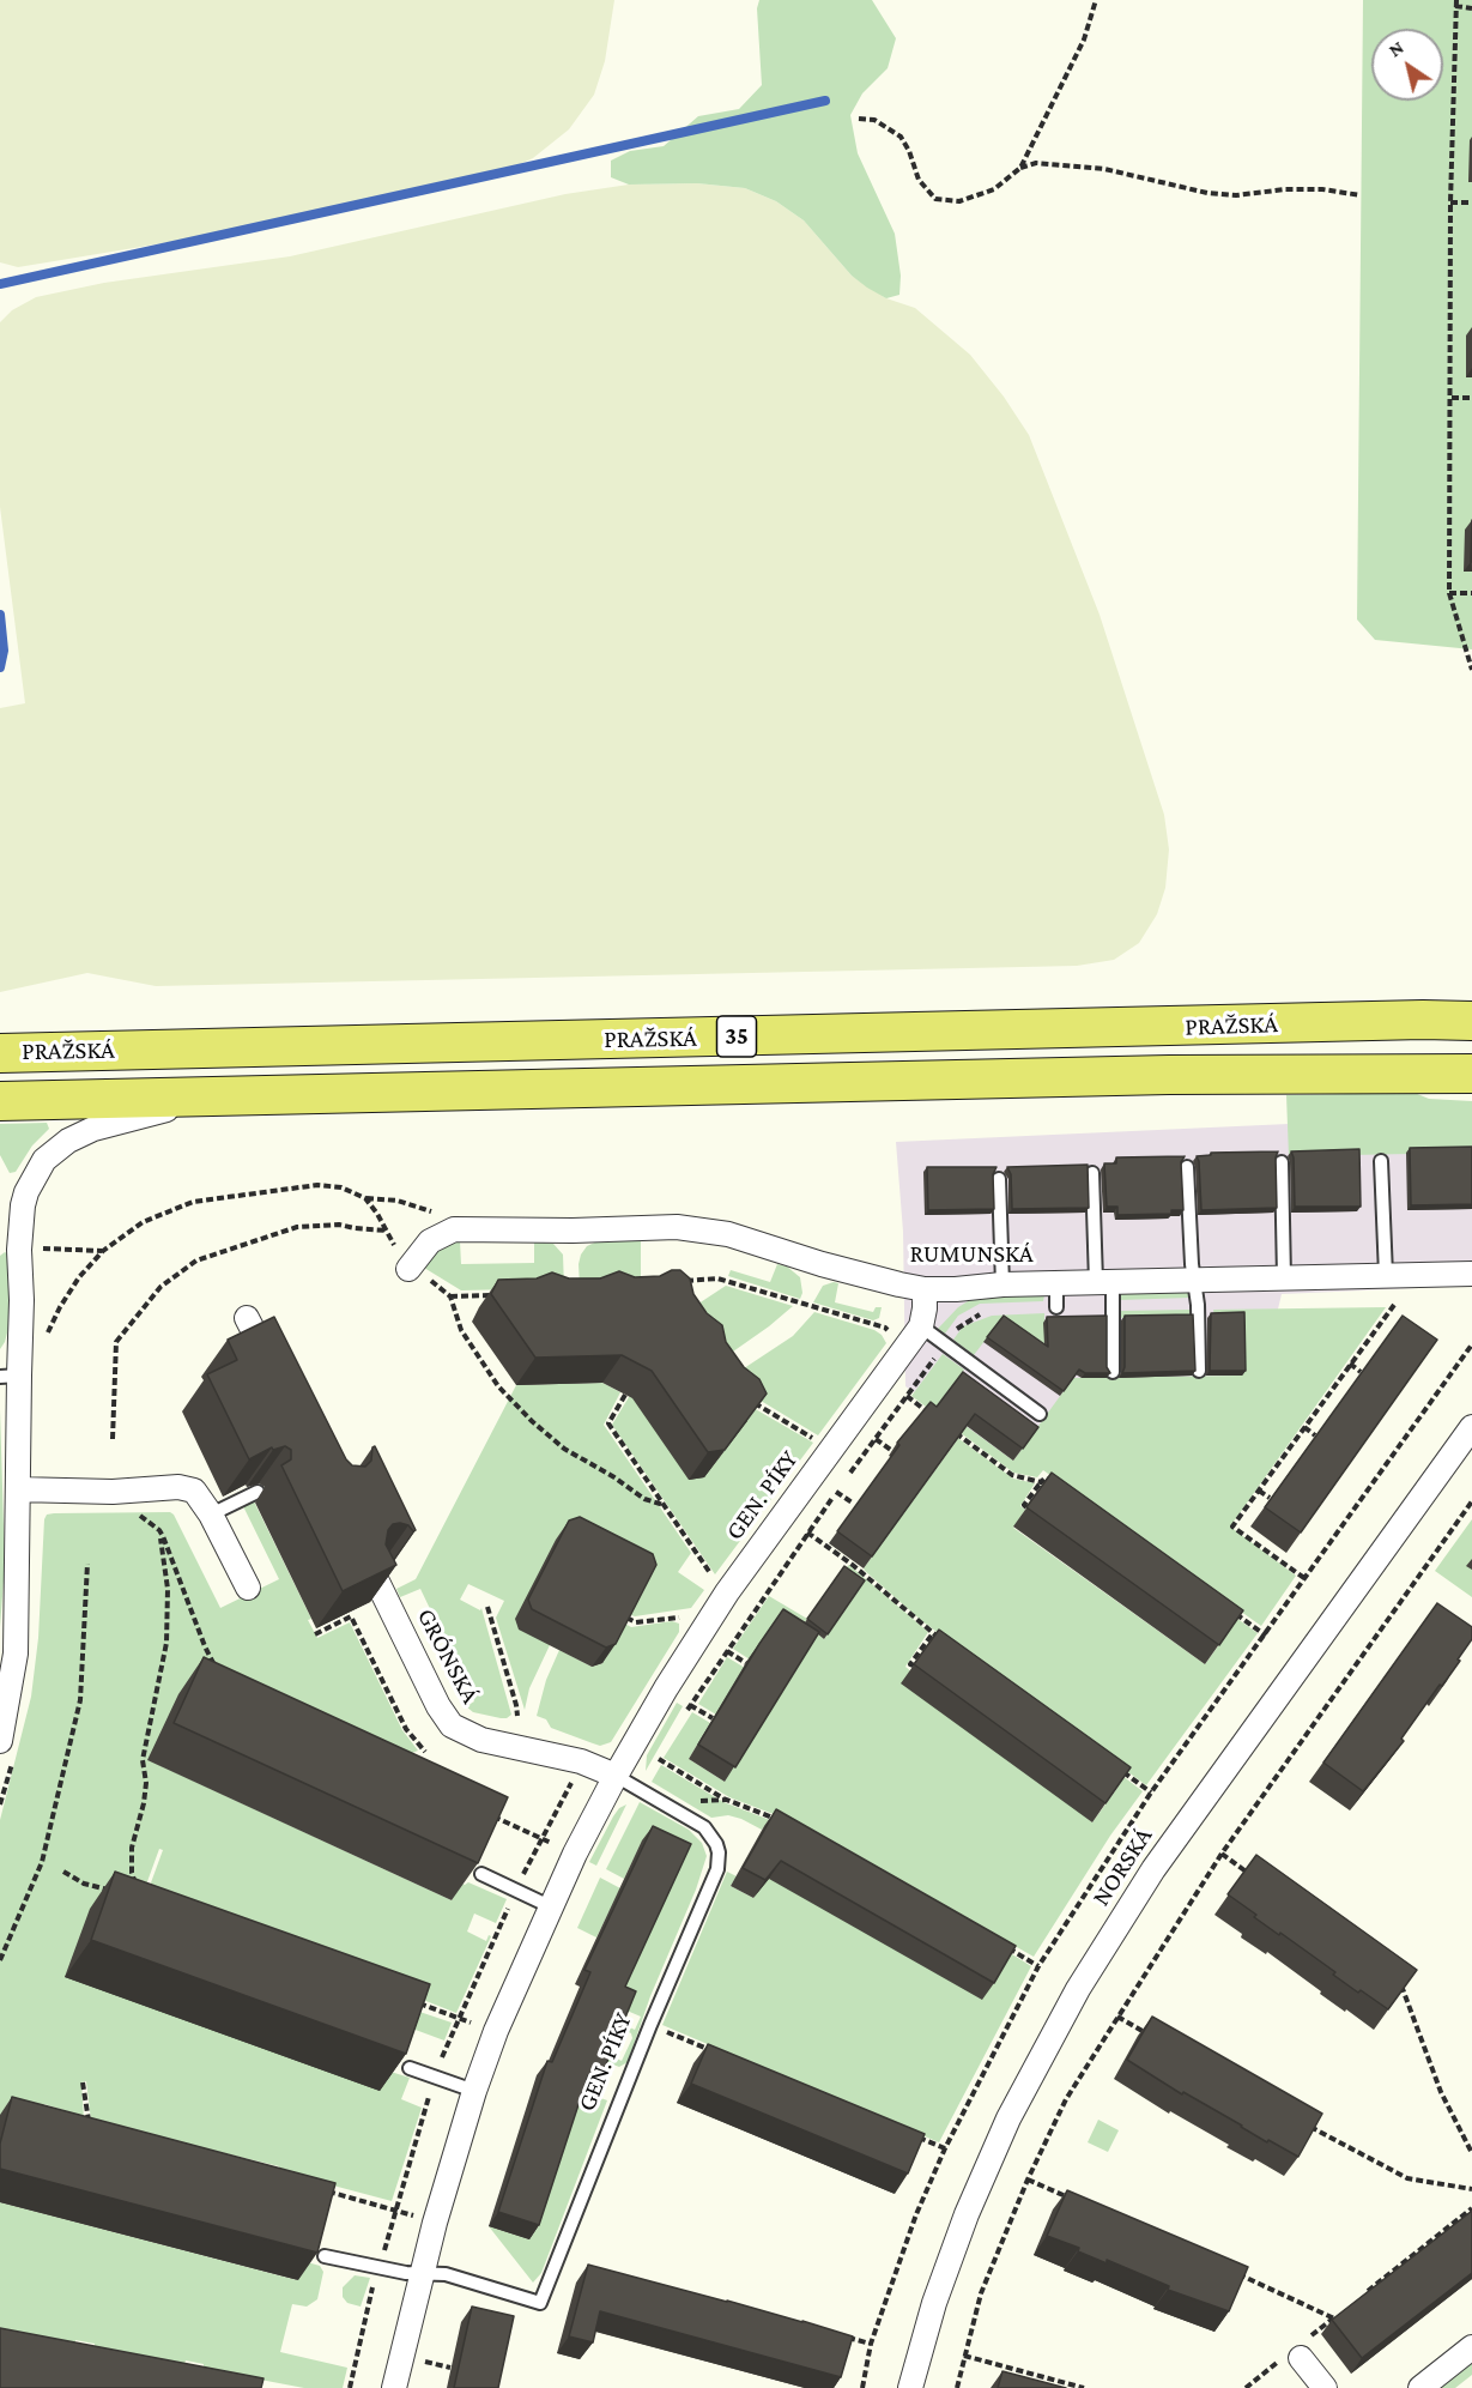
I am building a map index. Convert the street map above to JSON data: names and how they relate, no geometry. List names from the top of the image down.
{
  "streets": {
    "main road": ["PRAŽSKÁ", "35"],
    "street": [
      "RUMUNSKÁ",
      "GEN. PÍKY",
      "GRÓNSKÁ",
      "NORSKÁ"
    ]
  },
  "crossings": [
    ["GEN. PÍKY", "GRÓNSKÁ"]
  ],
  "north": "top left"
}
